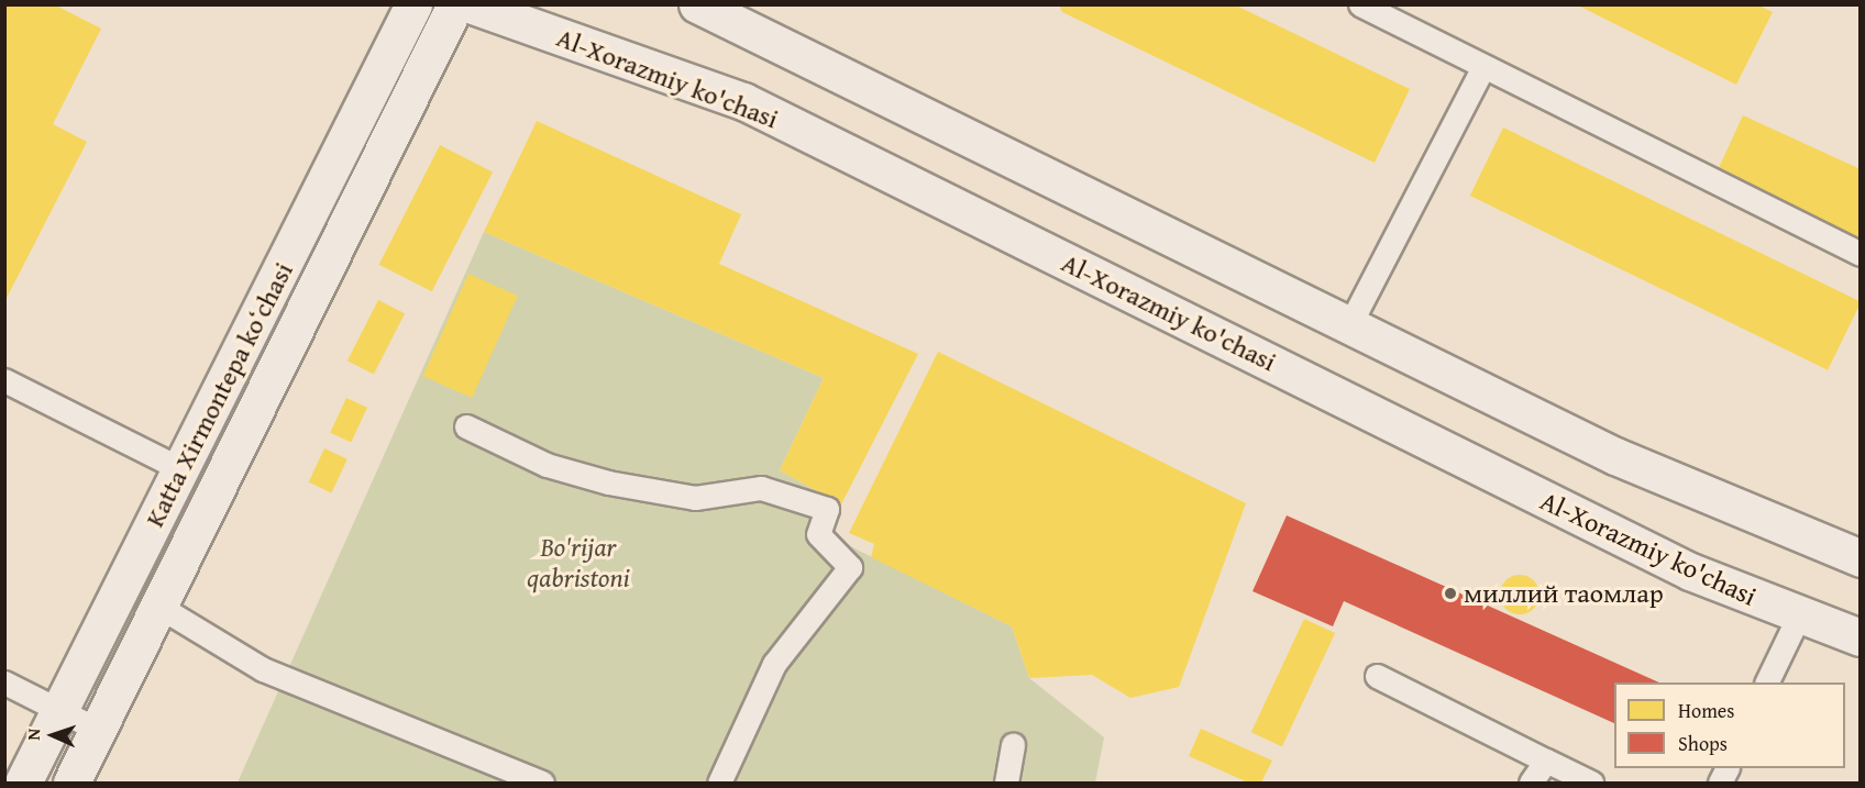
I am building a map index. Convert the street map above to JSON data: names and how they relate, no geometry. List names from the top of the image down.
{
  "streets": {
    "main road": ["Al-Xorazmiy ko'chasi", "Katta Xirmontepa koʻchasi"]
  },
  "parks": ["Bo'rijar qabristoni"],
  "places": ["миллий таомлар"],
  "legend": ["Homes", "Shops"],
  "north": "left"
}
